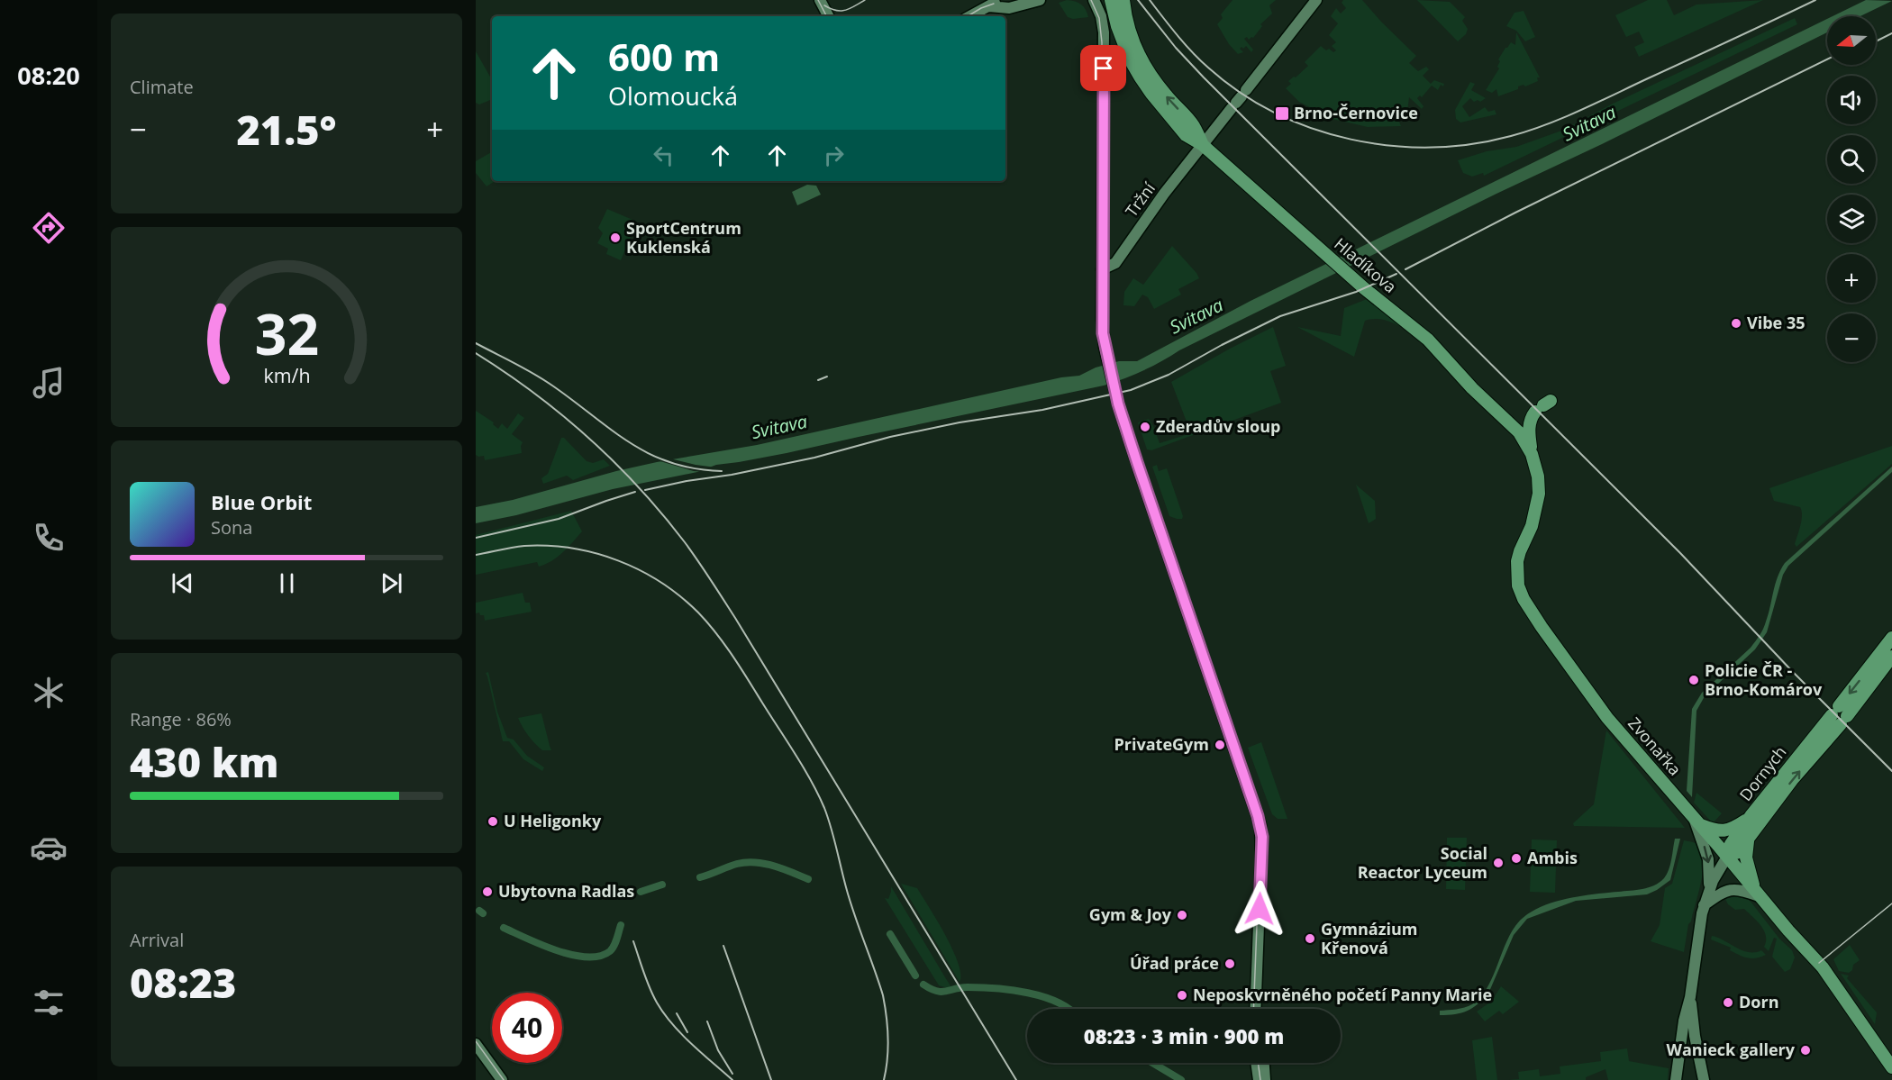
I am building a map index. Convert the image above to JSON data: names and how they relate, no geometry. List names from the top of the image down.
{
  "streets": {
    "main road": ["Hladíkova", "Zvonařka", "Dornych"],
    "street": ["Tržní"]
  },
  "crossings": [
    ["Tržní", "Hladíkova"],
    ["Hladíkova", "Zvonařka"],
    ["Zvonařka", "Dornych"]
  ],
  "water": ["Svitava"],
  "places": {
    "transit": ["Brno-Černovice"],
    "other": [
      "SportCentrum Kuklenská",
      "Vibe 35",
      "Zderadův sloup",
      "Policie ČR - Brno-Komárov",
      "PrivateGym",
      "U Heligonky",
      "Ambis",
      "Social Reactor Lyceum",
      "Ubytovna Radlas",
      "Gym & Joy",
      "Gymnázium Křenová",
      "Úřad práce",
      "Neposkvrněného početí Panny Marie",
      "Dorn",
      "Wanieck gallery"
    ]
  },
  "north": "left",
  "page": {
    "tabs": "08:20",
    "tile": [
      "Climate",
      ["Range · 86%", "430 km"],
      ["Arrival", "08:23"]
    ],
    "map_buttons": ["+", "−"],
    "turn": ["600 m", "Olomoucká"],
    "heat": ["−", "21.5°", "+"],
    "song": ["Blue Orbit", "Sona"],
    "limit": "40",
    "trip": "08:23 · 3 min · 900 m",
    "gauge": ["32", "km/h"]
  }
}
